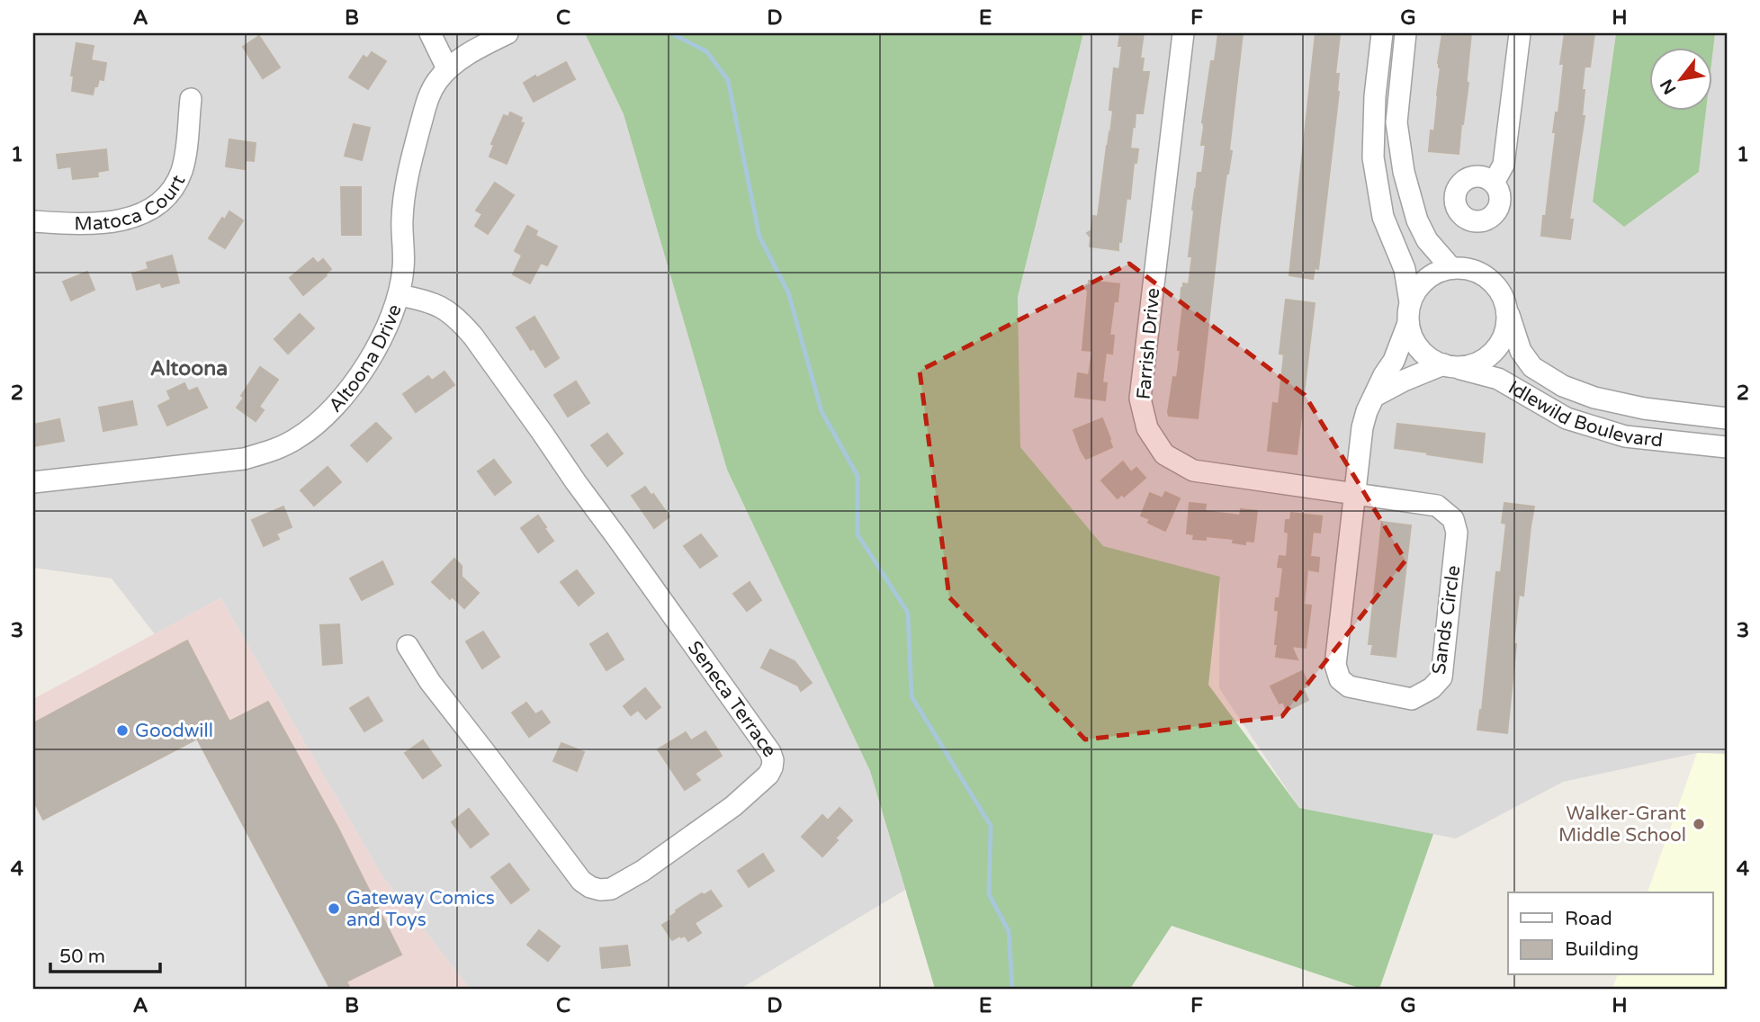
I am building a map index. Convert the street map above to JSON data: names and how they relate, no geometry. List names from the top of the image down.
{
  "streets": {
    "street": [
      "Matoca Court",
      "Farrish Drive",
      "Altoona Drive",
      "Idlewild Boulevard",
      "Sands Circle",
      "Seneca Terrace"
    ]
  },
  "crossings": [
    ["Farrish Drive", "Sands Circle"],
    ["Altoona Drive", "Seneca Terrace"],
    ["Idlewild Boulevard", "Sands Circle"]
  ],
  "districts": ["Altoona"],
  "places": ["Goodwill", "Walker-Grant Middle School", "Gateway Comics and Toys"],
  "legend": ["Road", "Building"],
  "scale_bar": "50 m",
  "north": "bottom left",
  "grid": {
    "columns": [
      "A",
      "B",
      "C",
      "D",
      "E",
      "F",
      "G",
      "H"
    ],
    "rows": [
      "1",
      "2",
      "3",
      "4"
    ]
  }
}
